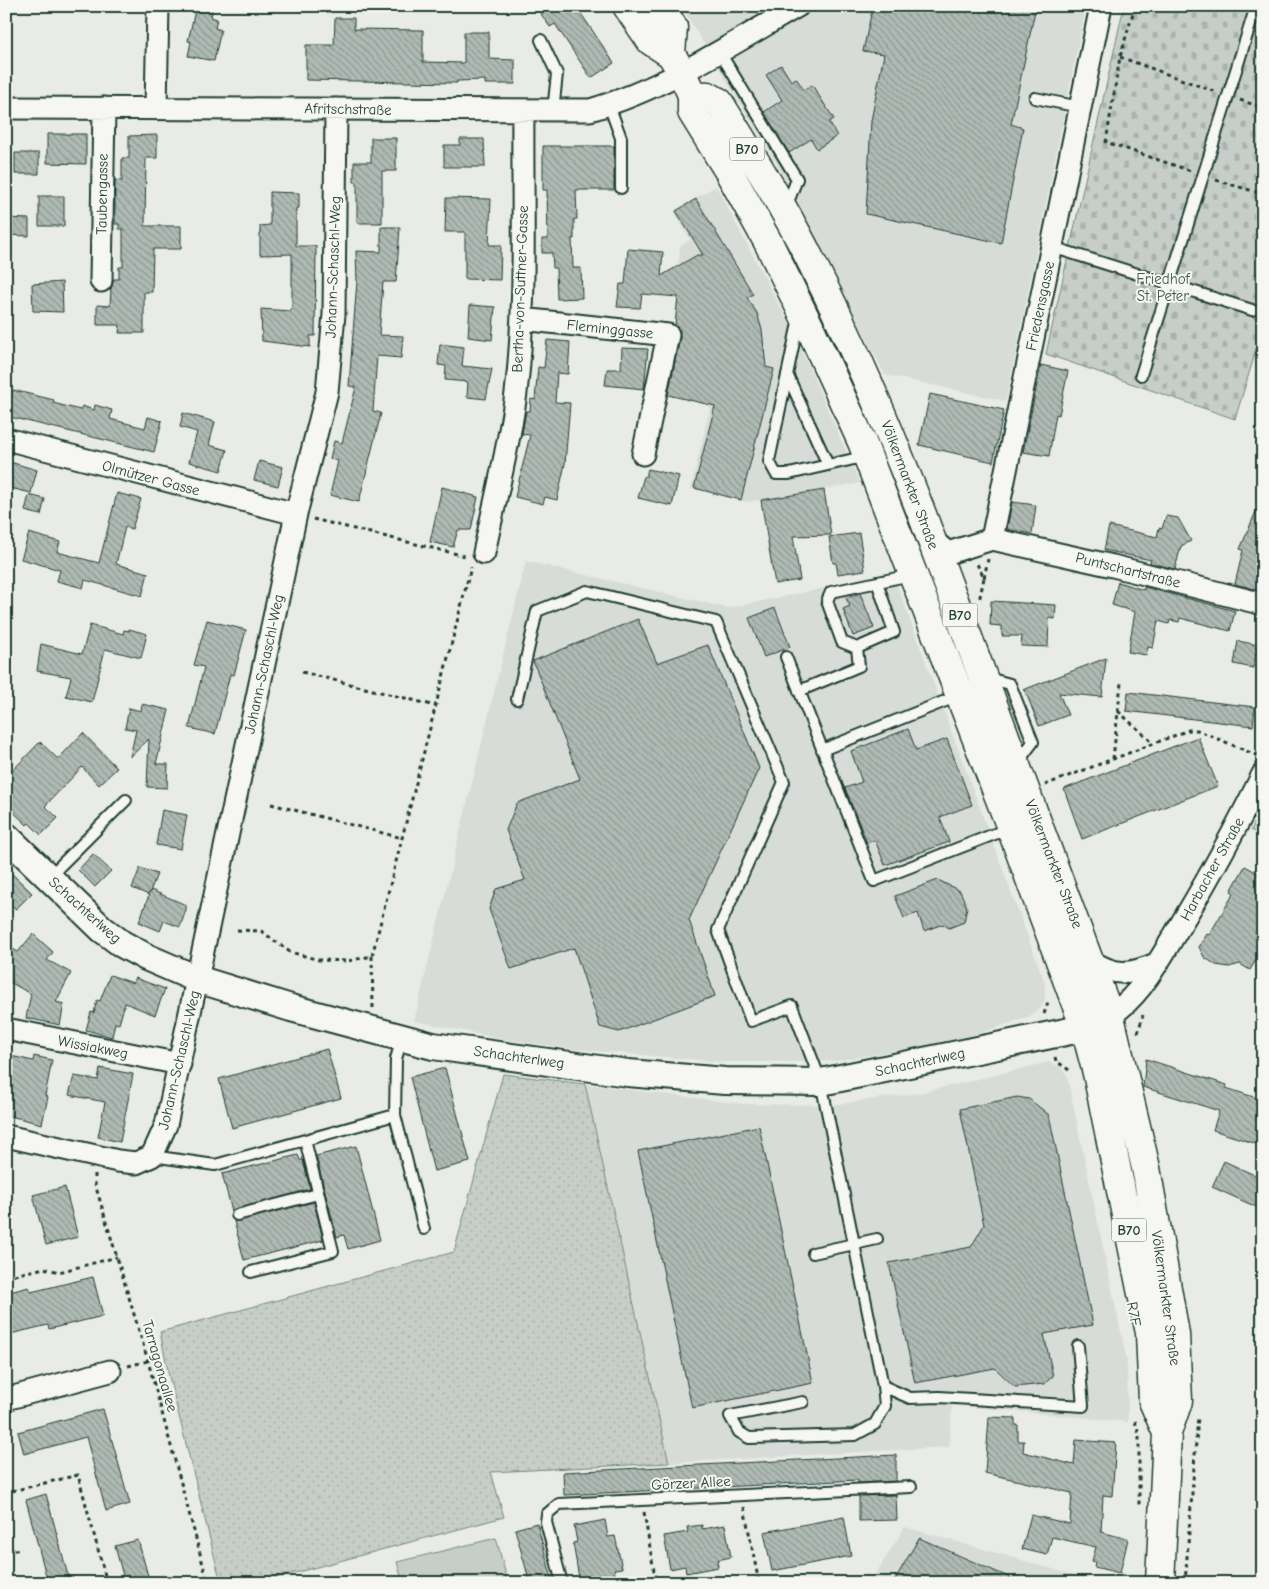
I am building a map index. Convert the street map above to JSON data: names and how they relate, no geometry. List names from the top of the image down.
{
  "streets": {
    "main road": ["B70", "Völkermarkter Straße"],
    "street": [
      "Afritschstraße",
      "Taubengasse",
      "Johann-Schaschl-Weg",
      "Bertha-von-Suttner-Gasse",
      "Friedensgasse",
      "Fleminggasse",
      "Olmützer Gasse",
      "Puntschartstraße",
      "Harbacher Straße",
      "Schachterlweg",
      "Wissiakweg"
    ],
    "lane": ["Görzer Allee"],
    "path": ["Tarragonaallee"]
  },
  "crossings": [
    ["Afritschstraße", "Taubengasse"],
    ["Afritschstraße", "Johann-Schaschl-Weg"],
    ["Afritschstraße", "Bertha-von-Suttner-Gasse"],
    ["Afritschstraße", "Völkermarkter Straße"],
    ["Johann-Schaschl-Weg", "Olmützer Gasse"],
    ["Johann-Schaschl-Weg", "Schachterlweg"],
    ["Johann-Schaschl-Weg", "Wissiakweg"],
    ["Bertha-von-Suttner-Gasse", "Fleminggasse"],
    ["Friedensgasse", "Puntschartstraße"],
    ["Völkermarkter Straße", "Harbacher Straße"],
    ["Völkermarkter Straße", "Schachterlweg"],
    ["Harbacher Straße", "Schachterlweg"]
  ],
  "parks": ["Friedhof St. Peter"]
}
